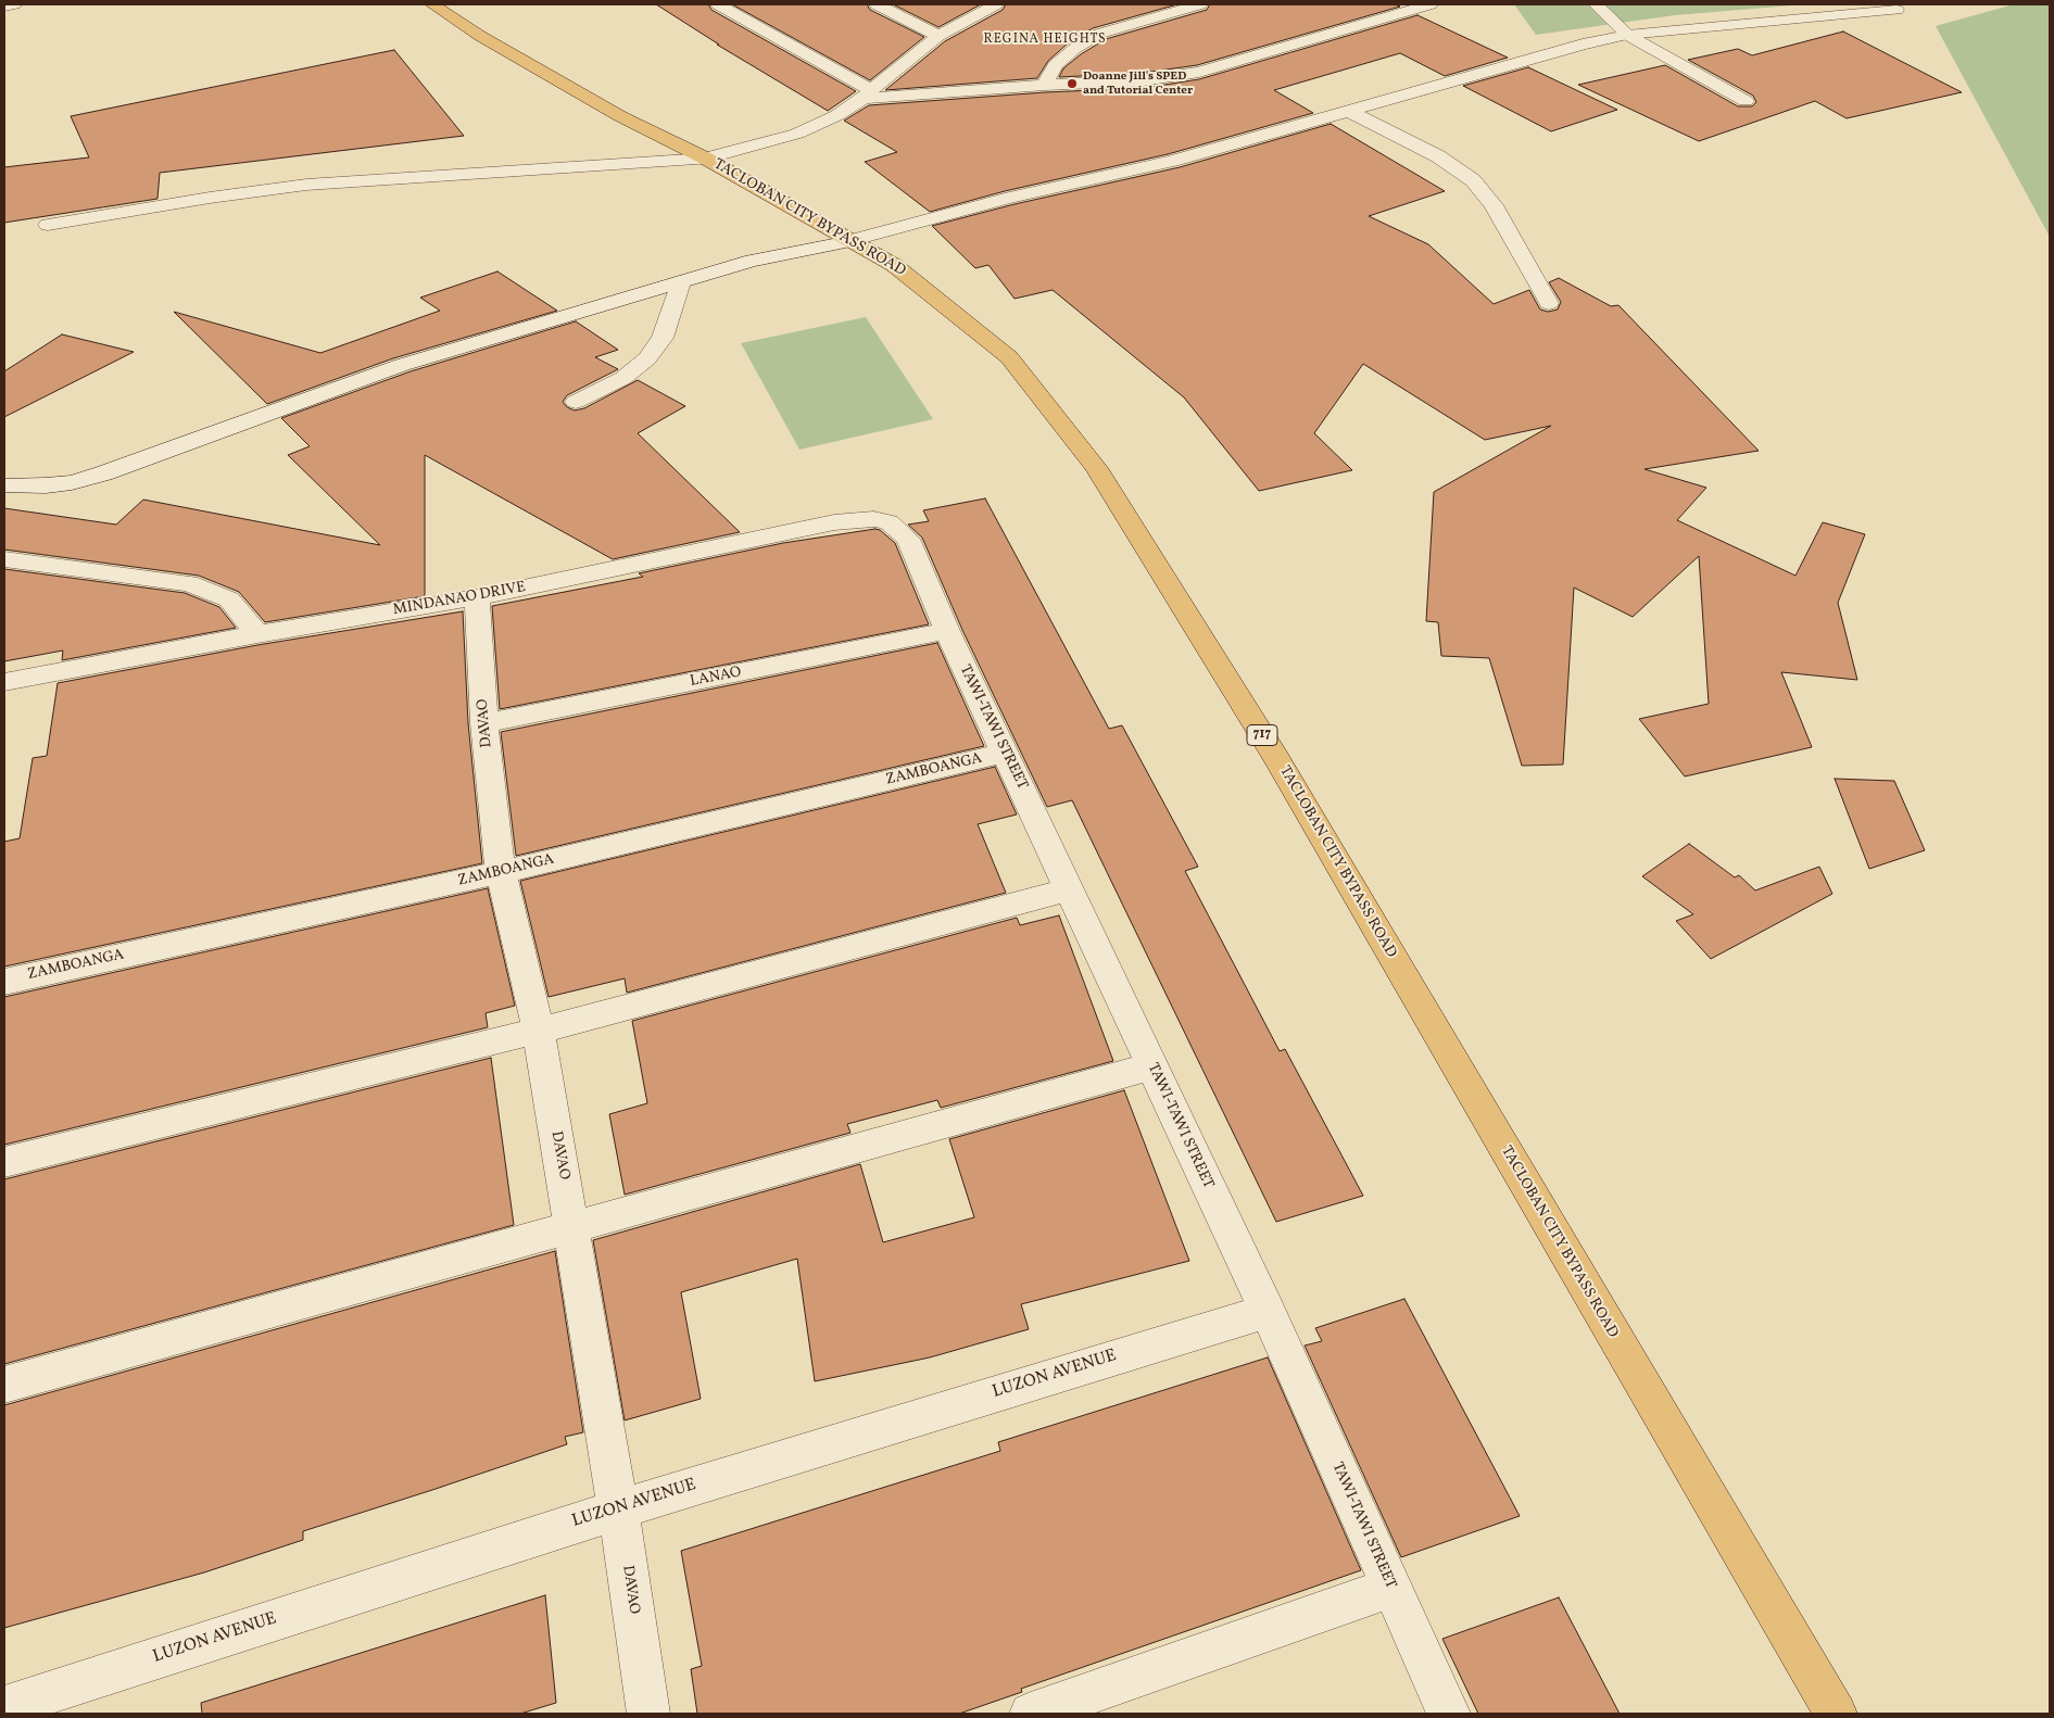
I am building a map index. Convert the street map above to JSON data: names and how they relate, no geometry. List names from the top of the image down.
{
  "streets": {
    "highway": ["TACLOBAN CITY BYPASS ROAD", "717"],
    "street": [
      "MINDANAO DRIVE",
      "LANAO",
      "DAVAO",
      "TAWI-TAWI STREET",
      "ZAMBOANGA",
      "LUZON AVENUE"
    ]
  },
  "crossings": [
    ["MINDANAO DRIVE", "DAVAO"],
    ["MINDANAO DRIVE", "TAWI-TAWI STREET"],
    ["LANAO", "DAVAO"],
    ["LANAO", "TAWI-TAWI STREET"],
    ["DAVAO", "ZAMBOANGA"],
    ["DAVAO", "LUZON AVENUE"],
    ["TAWI-TAWI STREET", "ZAMBOANGA"],
    ["TAWI-TAWI STREET", "LUZON AVENUE"]
  ],
  "districts": ["REGINA HEIGHTS"],
  "places": ["Doanne Jill's SPED and Tutorial Center"]
}
